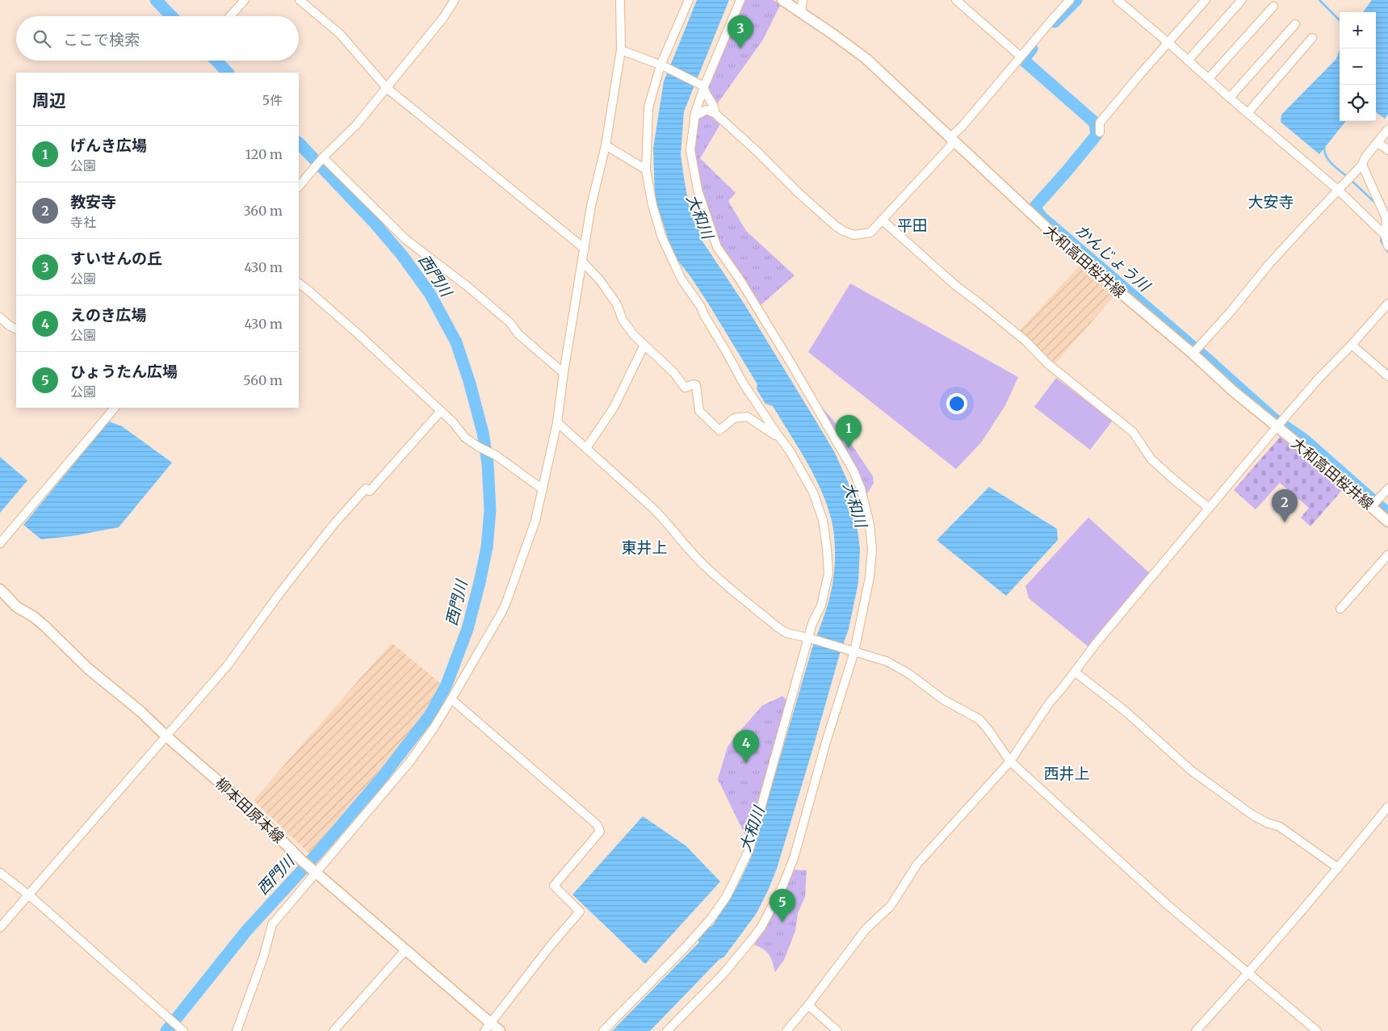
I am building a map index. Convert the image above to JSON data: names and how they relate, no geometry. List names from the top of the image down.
{
  "streets": {
    "main road": ["大和高田桜井線", "柳本田原本線"]
  },
  "districts": [
    "大安寺",
    "平田",
    "東井上",
    "西井上"
  ],
  "water": ["大和川", "かんじょう川", "西門川"],
  "page": {
    "map_buttons": ["+", "−"],
    "pins": [
      "3",
      "1",
      "2",
      "4",
      "5"
    ],
    "search": "ここで検索",
    "heading": ["周辺", "5件"],
    "list": [
      {
        "mark": "1",
        "name": "げんき広場",
        "note": "公園",
        "value": "120 m"
      },
      {
        "mark": "2",
        "name": "教安寺",
        "note": "寺社",
        "value": "360 m"
      },
      {
        "mark": "3",
        "name": "すいせんの丘",
        "note": "公園",
        "value": "430 m"
      },
      {
        "mark": "4",
        "name": "えのき広場",
        "note": "公園",
        "value": "430 m"
      },
      {
        "mark": "5",
        "name": "ひょうたん広場",
        "note": "公園",
        "value": "560 m"
      }
    ]
  }
}
